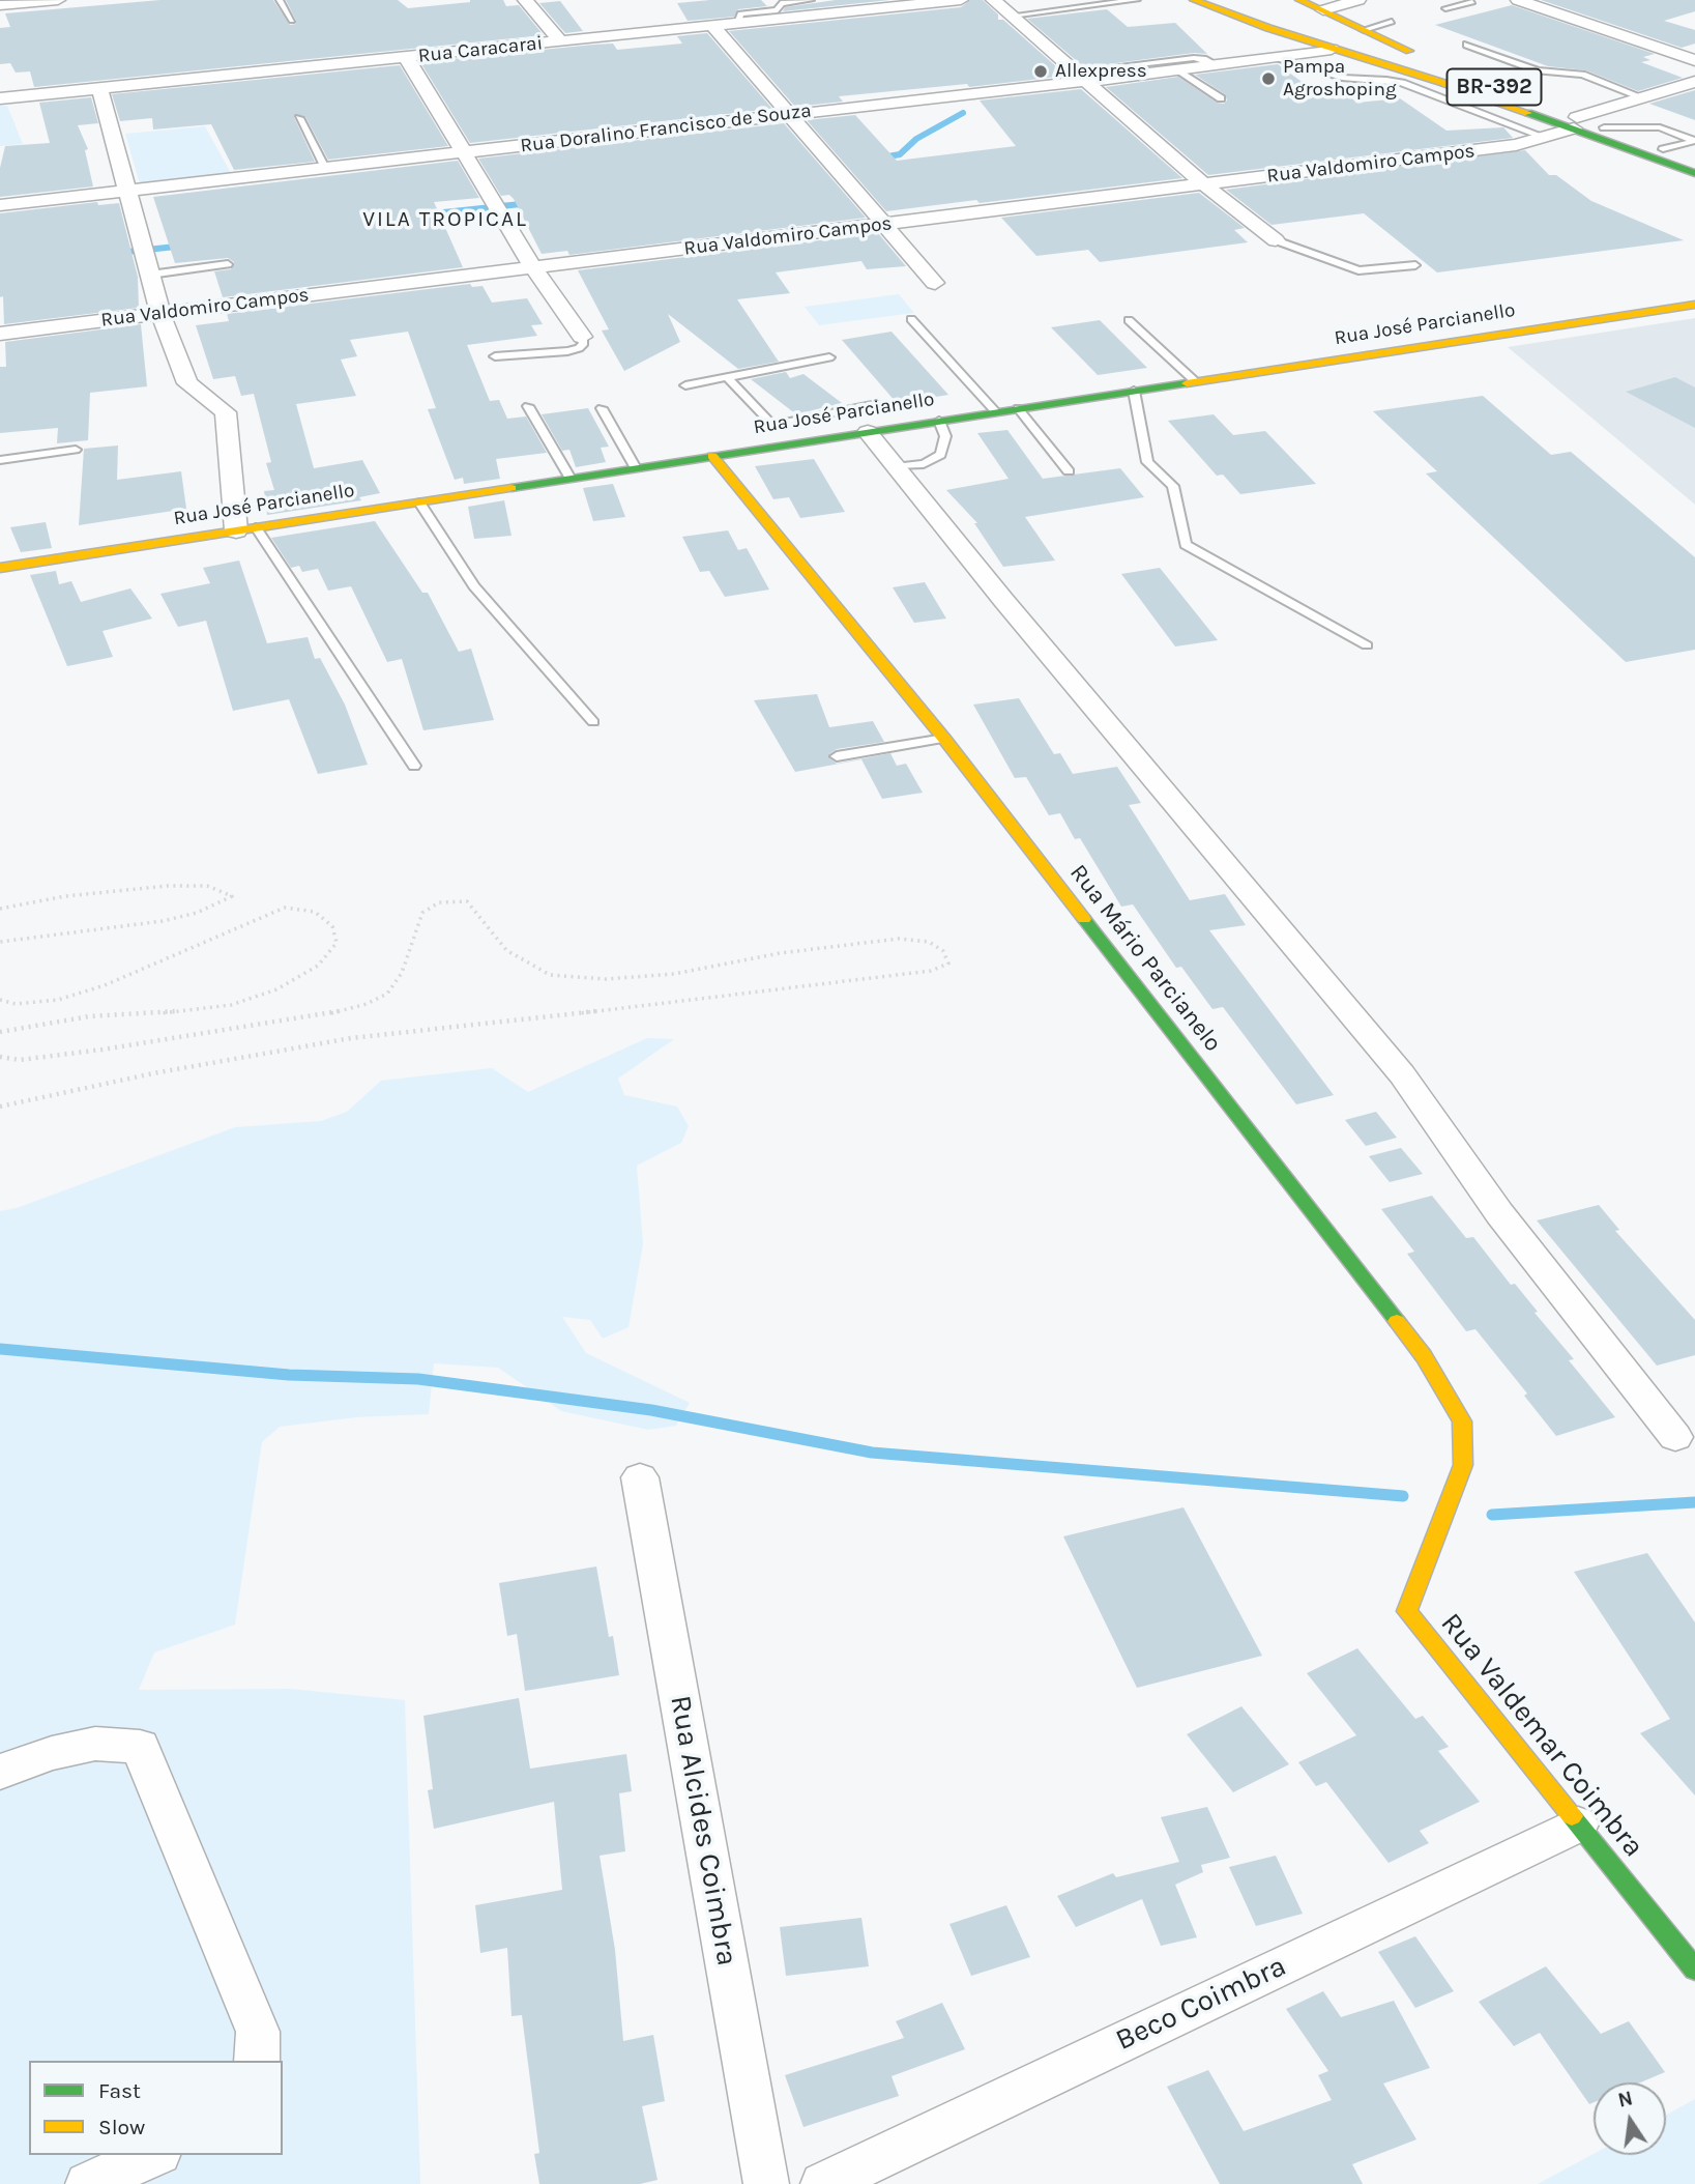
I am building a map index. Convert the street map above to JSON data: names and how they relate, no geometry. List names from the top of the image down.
{
  "streets": {
    "main road": [
      "BR-392",
      "Rua José Parcianello",
      "Rua Mário Parcianelo",
      "Rua Valdemar Coimbra"
    ],
    "street": [
      "Rua Caracarai",
      "Rua Doralino Francisco de Souza",
      "Rua Valdomiro Campos",
      "Rua Alcides Coimbra",
      "Beco Coimbra"
    ]
  },
  "crossings": [
    ["BR-392", "Rua Doralino Francisco de Souza"],
    ["BR-392", "Rua Valdomiro Campos"],
    ["Rua José Parcianello", "Rua Mário Parcianelo"],
    ["Rua Mário Parcianelo", "Rua Valdemar Coimbra"],
    ["Rua Valdemar Coimbra", "Beco Coimbra"]
  ],
  "districts": ["VILA TROPICAL"],
  "places": ["Allexpress", "Pampa Agroshoping"],
  "legend": ["Fast", "Slow"],
  "north": "top"
}
